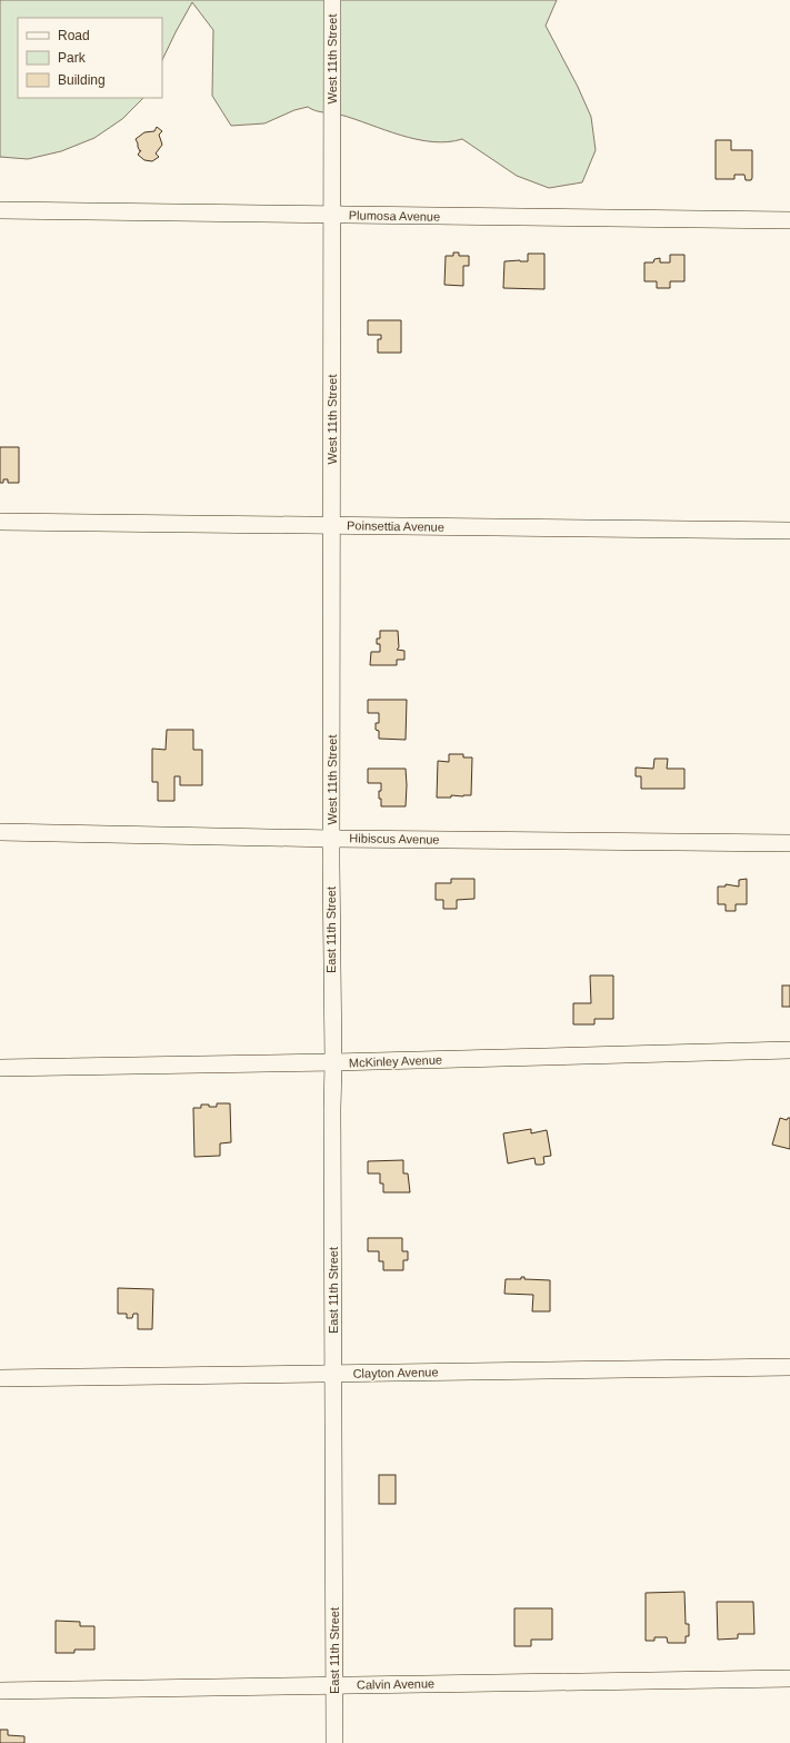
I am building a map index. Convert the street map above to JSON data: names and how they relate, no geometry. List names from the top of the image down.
{
  "streets": {
    "street": [
      "West 11th Street",
      "Plumosa Avenue",
      "Poinsettia Avenue",
      "Hibiscus Avenue",
      "East 11th Street",
      "McKinley Avenue",
      "Clayton Avenue",
      "Calvin Avenue"
    ]
  },
  "crossings": [
    ["West 11th Street", "Plumosa Avenue"],
    ["West 11th Street", "Poinsettia Avenue"],
    ["West 11th Street", "Hibiscus Avenue"],
    ["West 11th Street", "East 11th Street"],
    ["Hibiscus Avenue", "East 11th Street"],
    ["East 11th Street", "McKinley Avenue"],
    ["East 11th Street", "Clayton Avenue"],
    ["East 11th Street", "Calvin Avenue"]
  ],
  "legend": ["Road", "Park", "Building"]
}
